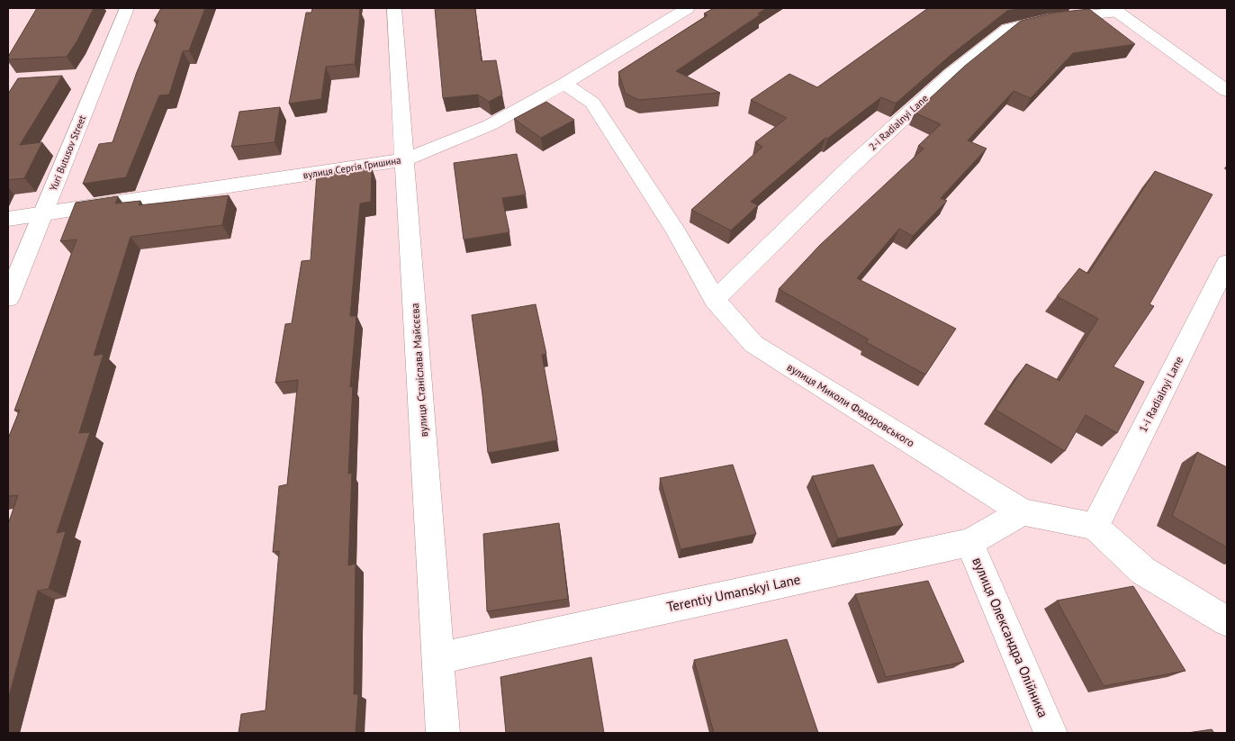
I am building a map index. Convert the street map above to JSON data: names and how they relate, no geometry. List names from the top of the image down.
{
  "streets": {
    "street": [
      "2-i Radialnyi Lane",
      "Yuri Butusov Street",
      "вулиця Сергія Гришина",
      "вулиця Станіслава Майсєєва",
      "1-i Radialnyi Lane",
      "вулиця Миколи Федоровського",
      "Terentiy Umanskyi Lane",
      "вулиця Олександра Олійника"
    ]
  },
  "crossings": [
    ["2-i Radialnyi Lane", "вулиця Миколи Федоровського"],
    ["Yuri Butusov Street", "вулиця Сергія Гришина"],
    ["вулиця Сергія Гришина", "вулиця Станіслава Майсєєва"],
    ["вулиця Сергія Гришина", "вулиця Миколи Федоровського"],
    ["вулиця Станіслава Майсєєва", "Terentiy Umanskyi Lane"],
    ["1-i Radialnyi Lane", "вулиця Миколи Федоровського"],
    ["вулиця Миколи Федоровського", "Terentiy Umanskyi Lane"],
    ["Terentiy Umanskyi Lane", "вулиця Олександра Олійника"]
  ]
}
